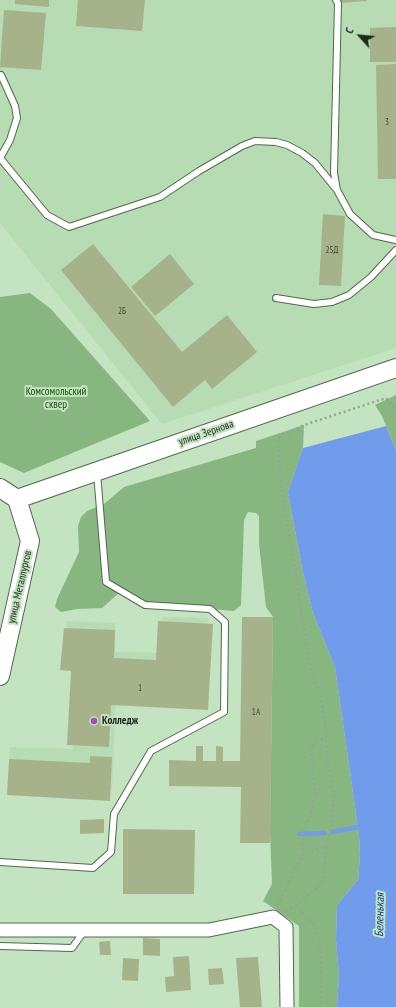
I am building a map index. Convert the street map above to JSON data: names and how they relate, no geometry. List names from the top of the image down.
{
  "streets": {
    "main road": ["улица Зернова", "улица Металлургов"]
  },
  "crossings": [
    ["улица Зернова", "улица Металлургов"]
  ],
  "water": ["Беленькая"],
  "parks": ["Комсомольский сквер"],
  "places": ["Колледж"],
  "house_numbers": [
    "3",
    "25Д",
    "2Б",
    "1",
    "1А"
  ],
  "north": "top left"
}
